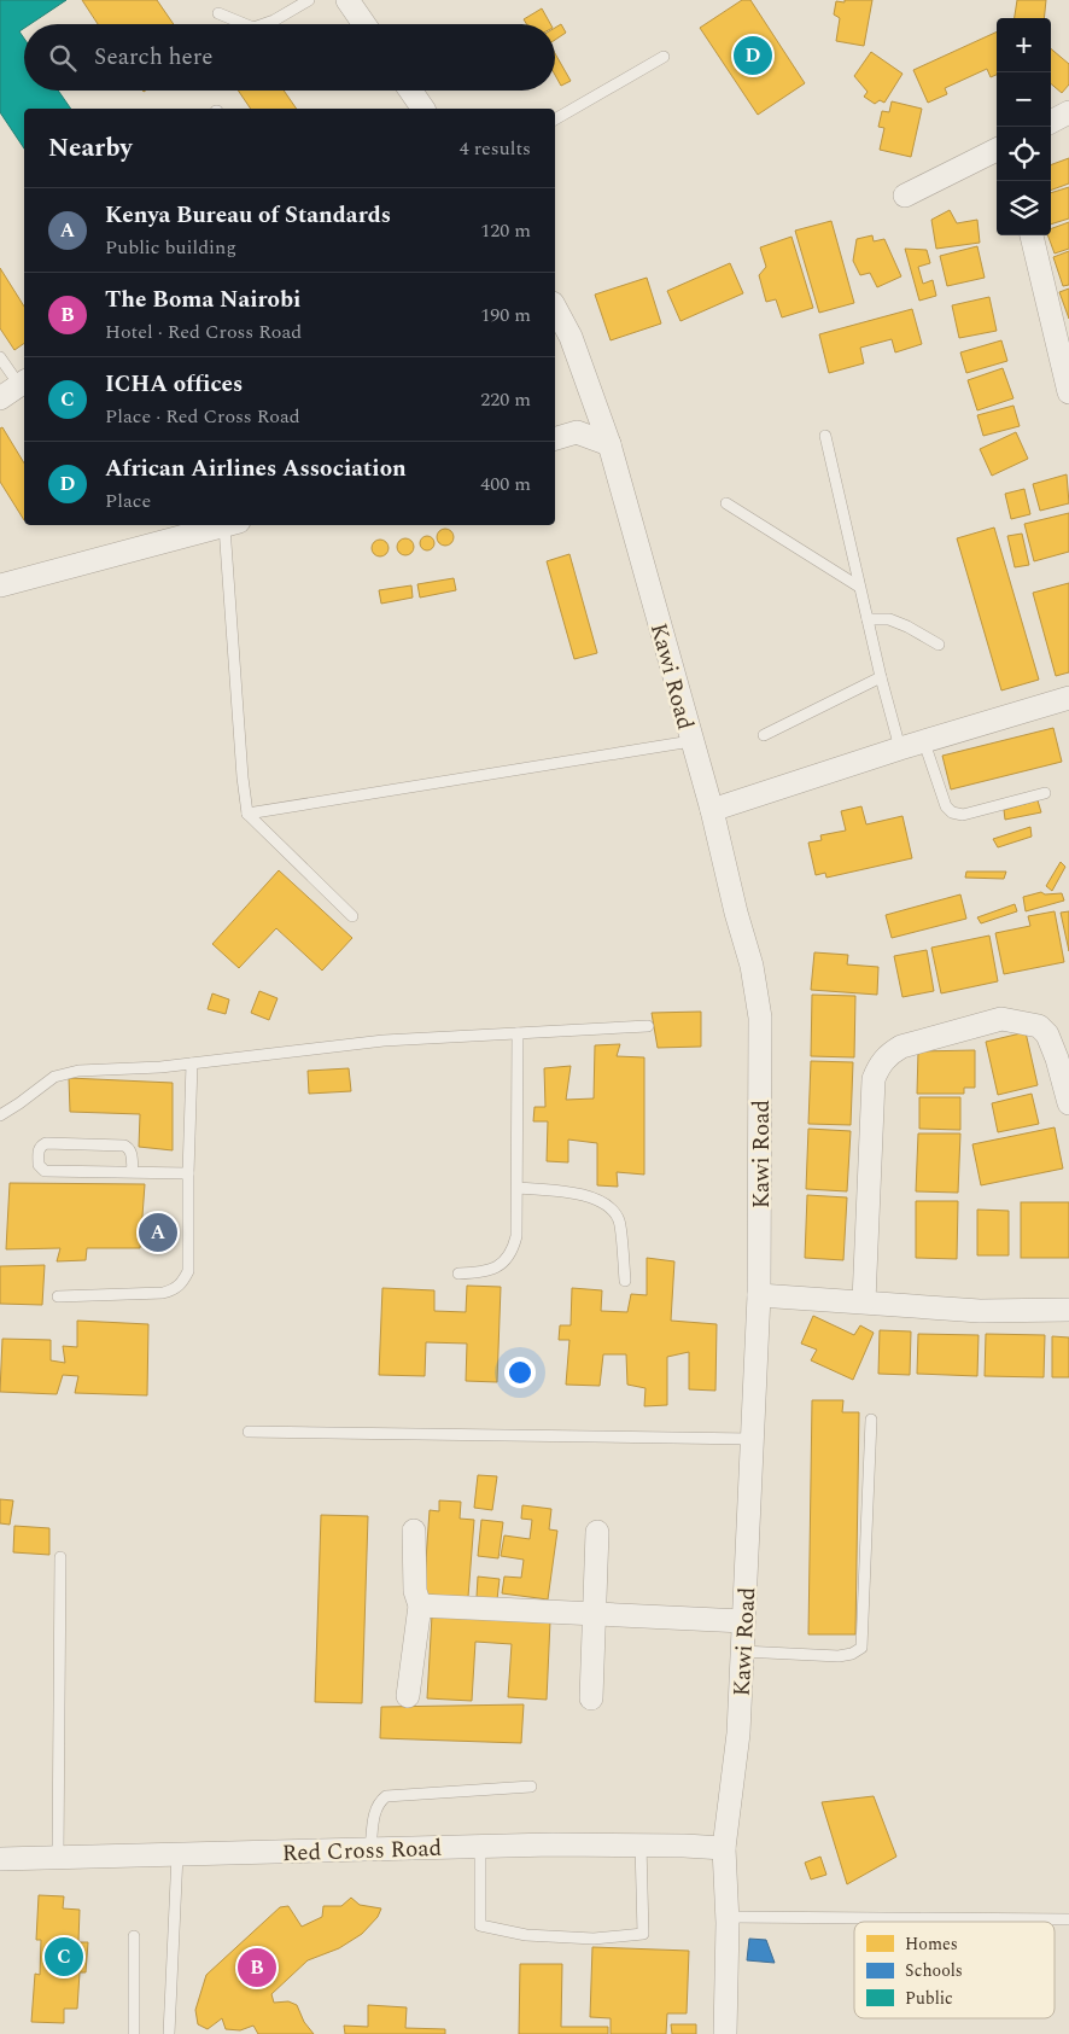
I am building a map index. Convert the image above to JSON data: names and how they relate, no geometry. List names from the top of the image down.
{
  "streets": {
    "street": ["Kawi Road", "Red Cross Road"]
  },
  "crossings": [
    ["Kawi Road", "Red Cross Road"]
  ],
  "legend": ["Homes", "Schools", "Public"],
  "page": {
    "map_buttons": ["+", "−"],
    "search": "Search here",
    "pins": [
      "D",
      "A",
      "C",
      "B"
    ],
    "heading": ["Nearby", "4 results"],
    "list": [
      {
        "mark": "A",
        "name": "Kenya Bureau of Standards",
        "note": "Public building",
        "value": "120 m"
      },
      {
        "mark": "B",
        "name": "The Boma Nairobi",
        "note": "Hotel · Red Cross Road",
        "value": "190 m"
      },
      {
        "mark": "C",
        "name": "ICHA offices",
        "note": "Place · Red Cross Road",
        "value": "220 m"
      },
      {
        "mark": "D",
        "name": "African Airlines Association",
        "note": "Place",
        "value": "400 m"
      }
    ]
  }
}
